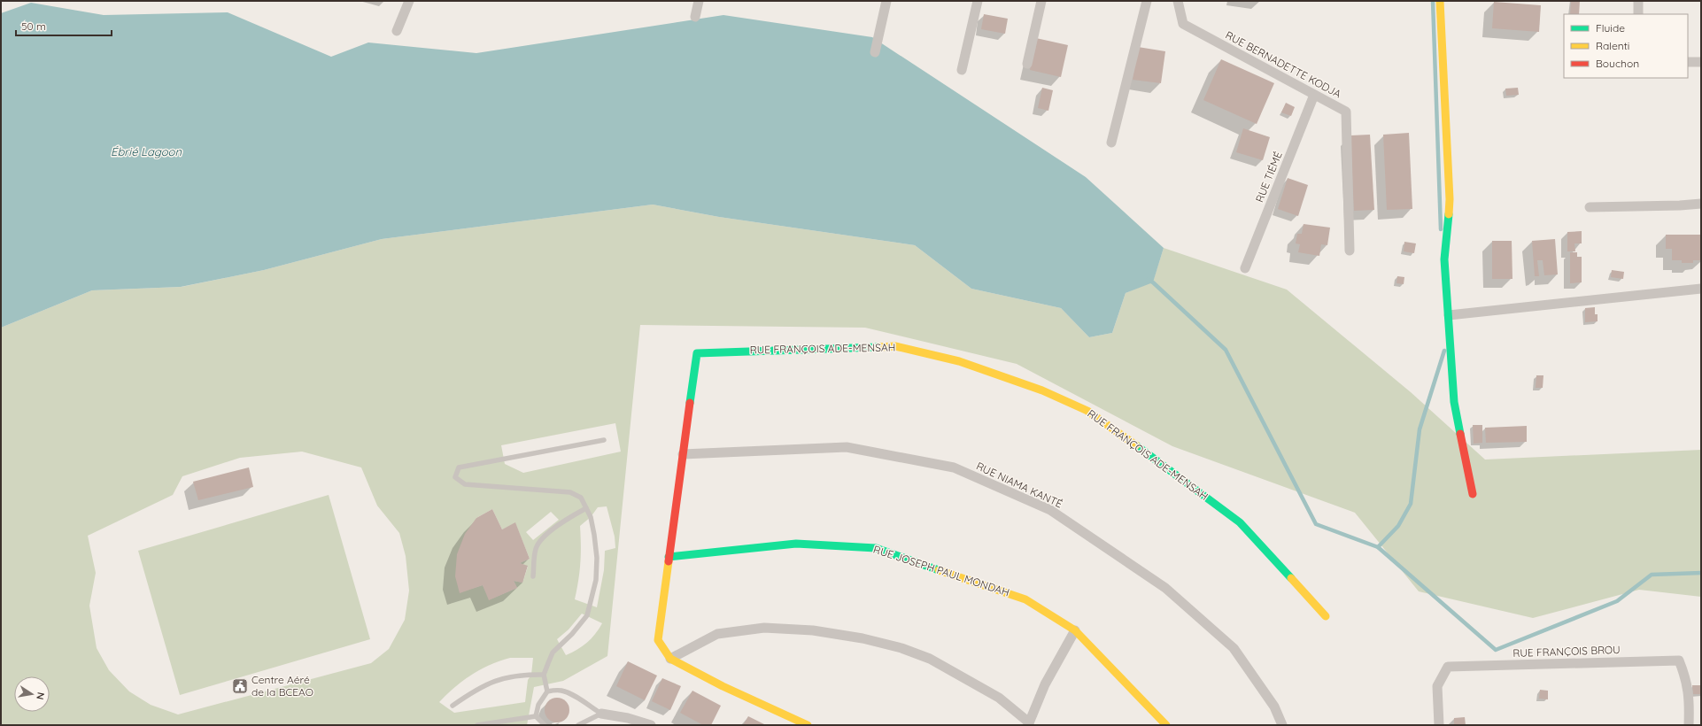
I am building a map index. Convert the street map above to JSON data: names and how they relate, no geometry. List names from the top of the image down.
{
  "streets": {
    "street": [
      "RUE BERNADETTE KODJA",
      "RUE TIÉMÉ",
      "RUE FRANÇOIS ADE-MENSAH",
      "RUE NIAMA KANTÉ",
      "RUE JOSEPH PAUL MONDAH",
      "RUE FRANÇOIS BROU"
    ]
  },
  "crossings": [
    ["RUE BERNADETTE KODJA", "RUE TIÉMÉ"],
    ["RUE FRANÇOIS ADE-MENSAH", "RUE NIAMA KANTÉ"],
    ["RUE FRANÇOIS ADE-MENSAH", "RUE JOSEPH PAUL MONDAH"]
  ],
  "water": ["Ébrié Lagoon"],
  "places": {
    "public building": ["Centre Aéré de la BCEAO"]
  },
  "legend": ["Fluide", "Ralenti", "Bouchon"],
  "scale_bar": "50 m",
  "north": "right"
}
